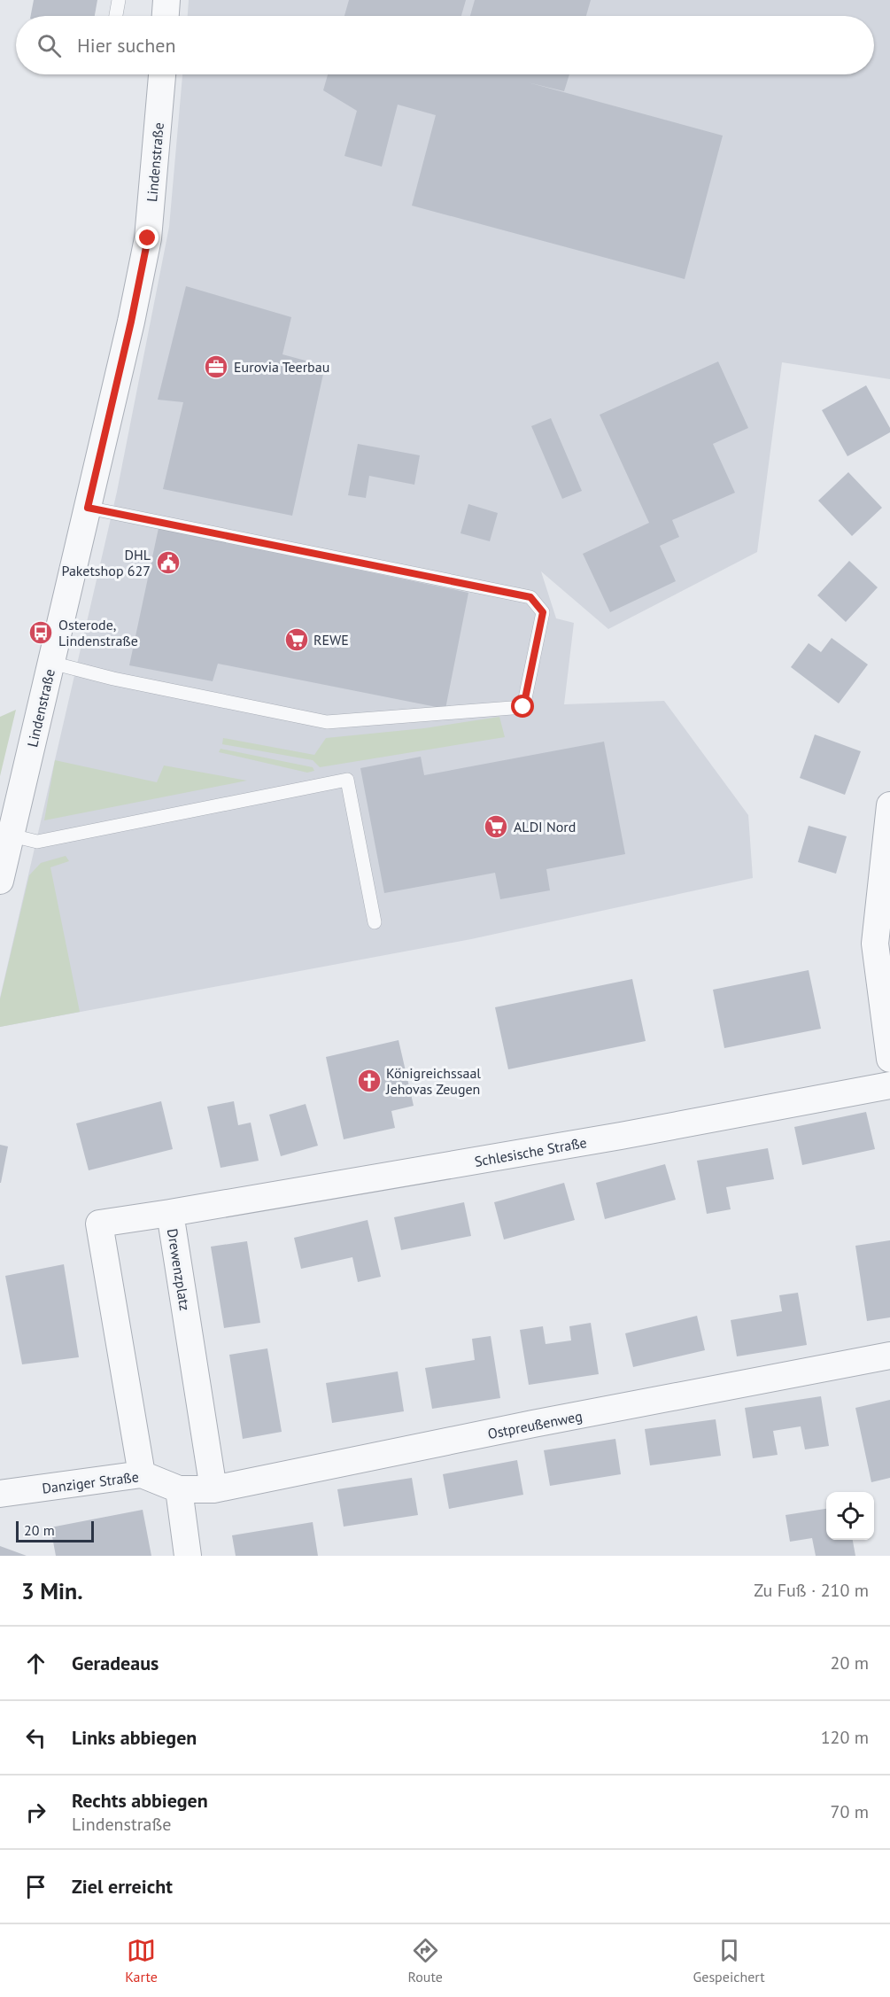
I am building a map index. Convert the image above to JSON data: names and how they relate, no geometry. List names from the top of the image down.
{
  "streets": {
    "street": [
      "Lindenstraße",
      "Schlesische Straße",
      "Drewenzplatz",
      "Ostpreußenweg",
      "Danziger Straße"
    ]
  },
  "crossings": [
    ["Schlesische Straße", "Drewenzplatz"],
    ["Drewenzplatz", "Ostpreußenweg"],
    ["Drewenzplatz", "Danziger Straße"],
    ["Ostpreußenweg", "Danziger Straße"]
  ],
  "places": {
    "office": ["Eurovia Teerbau"],
    "public building": ["DHL Paketshop 627"],
    "bus stop": ["Osterode, Lindenstraße"],
    "supermarket": ["REWE", "ALDI Nord"],
    "church": ["Königreichssaal Jehovas Zeugen"]
  },
  "scale_bar": "20 m",
  "page": {
    "search": "Hier suchen",
    "scale": "20 m",
    "heading": ["3 Min.", "Zu Fuß · 210 m"],
    "list": [
      ["Geradeaus", "20 m"],
      ["Links abbiegen", "120 m"],
      ["Rechts abbiegen", "Lindenstraße", "70 m"],
      "Ziel erreicht"
    ],
    "nav": ["Karte", "Route", "Gespeichert"]
  }
}
